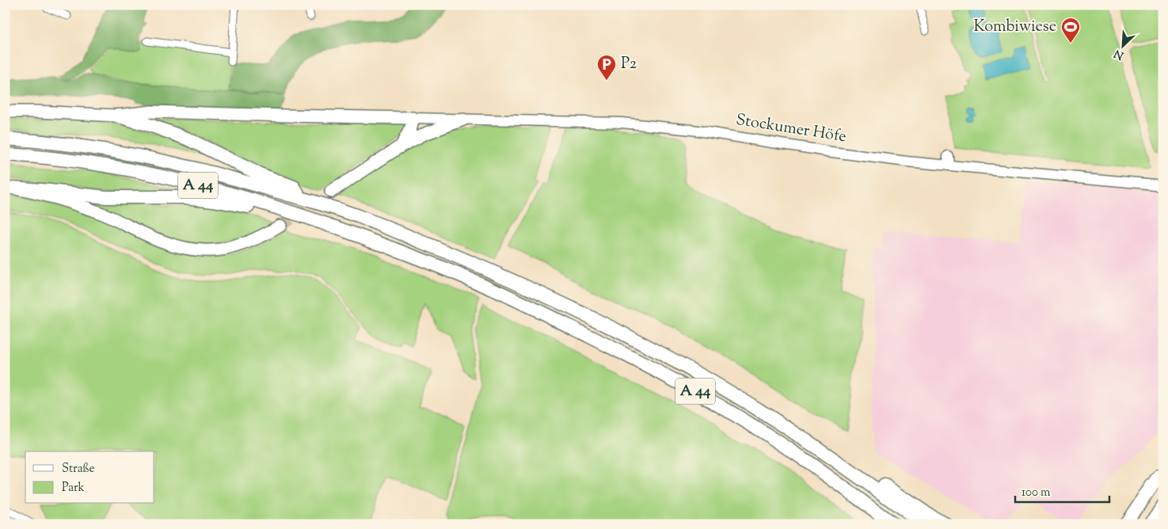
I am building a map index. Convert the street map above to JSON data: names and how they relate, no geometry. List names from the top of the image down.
{
  "streets": {
    "highway": ["A 44"],
    "street": ["Stockumer Höfe"]
  },
  "places": {
    "sports": ["Kombiwiese"],
    "parking": ["P2"]
  },
  "legend": ["Straße", "Park"],
  "scale_bar": "100 m",
  "north": "bottom left"
}
